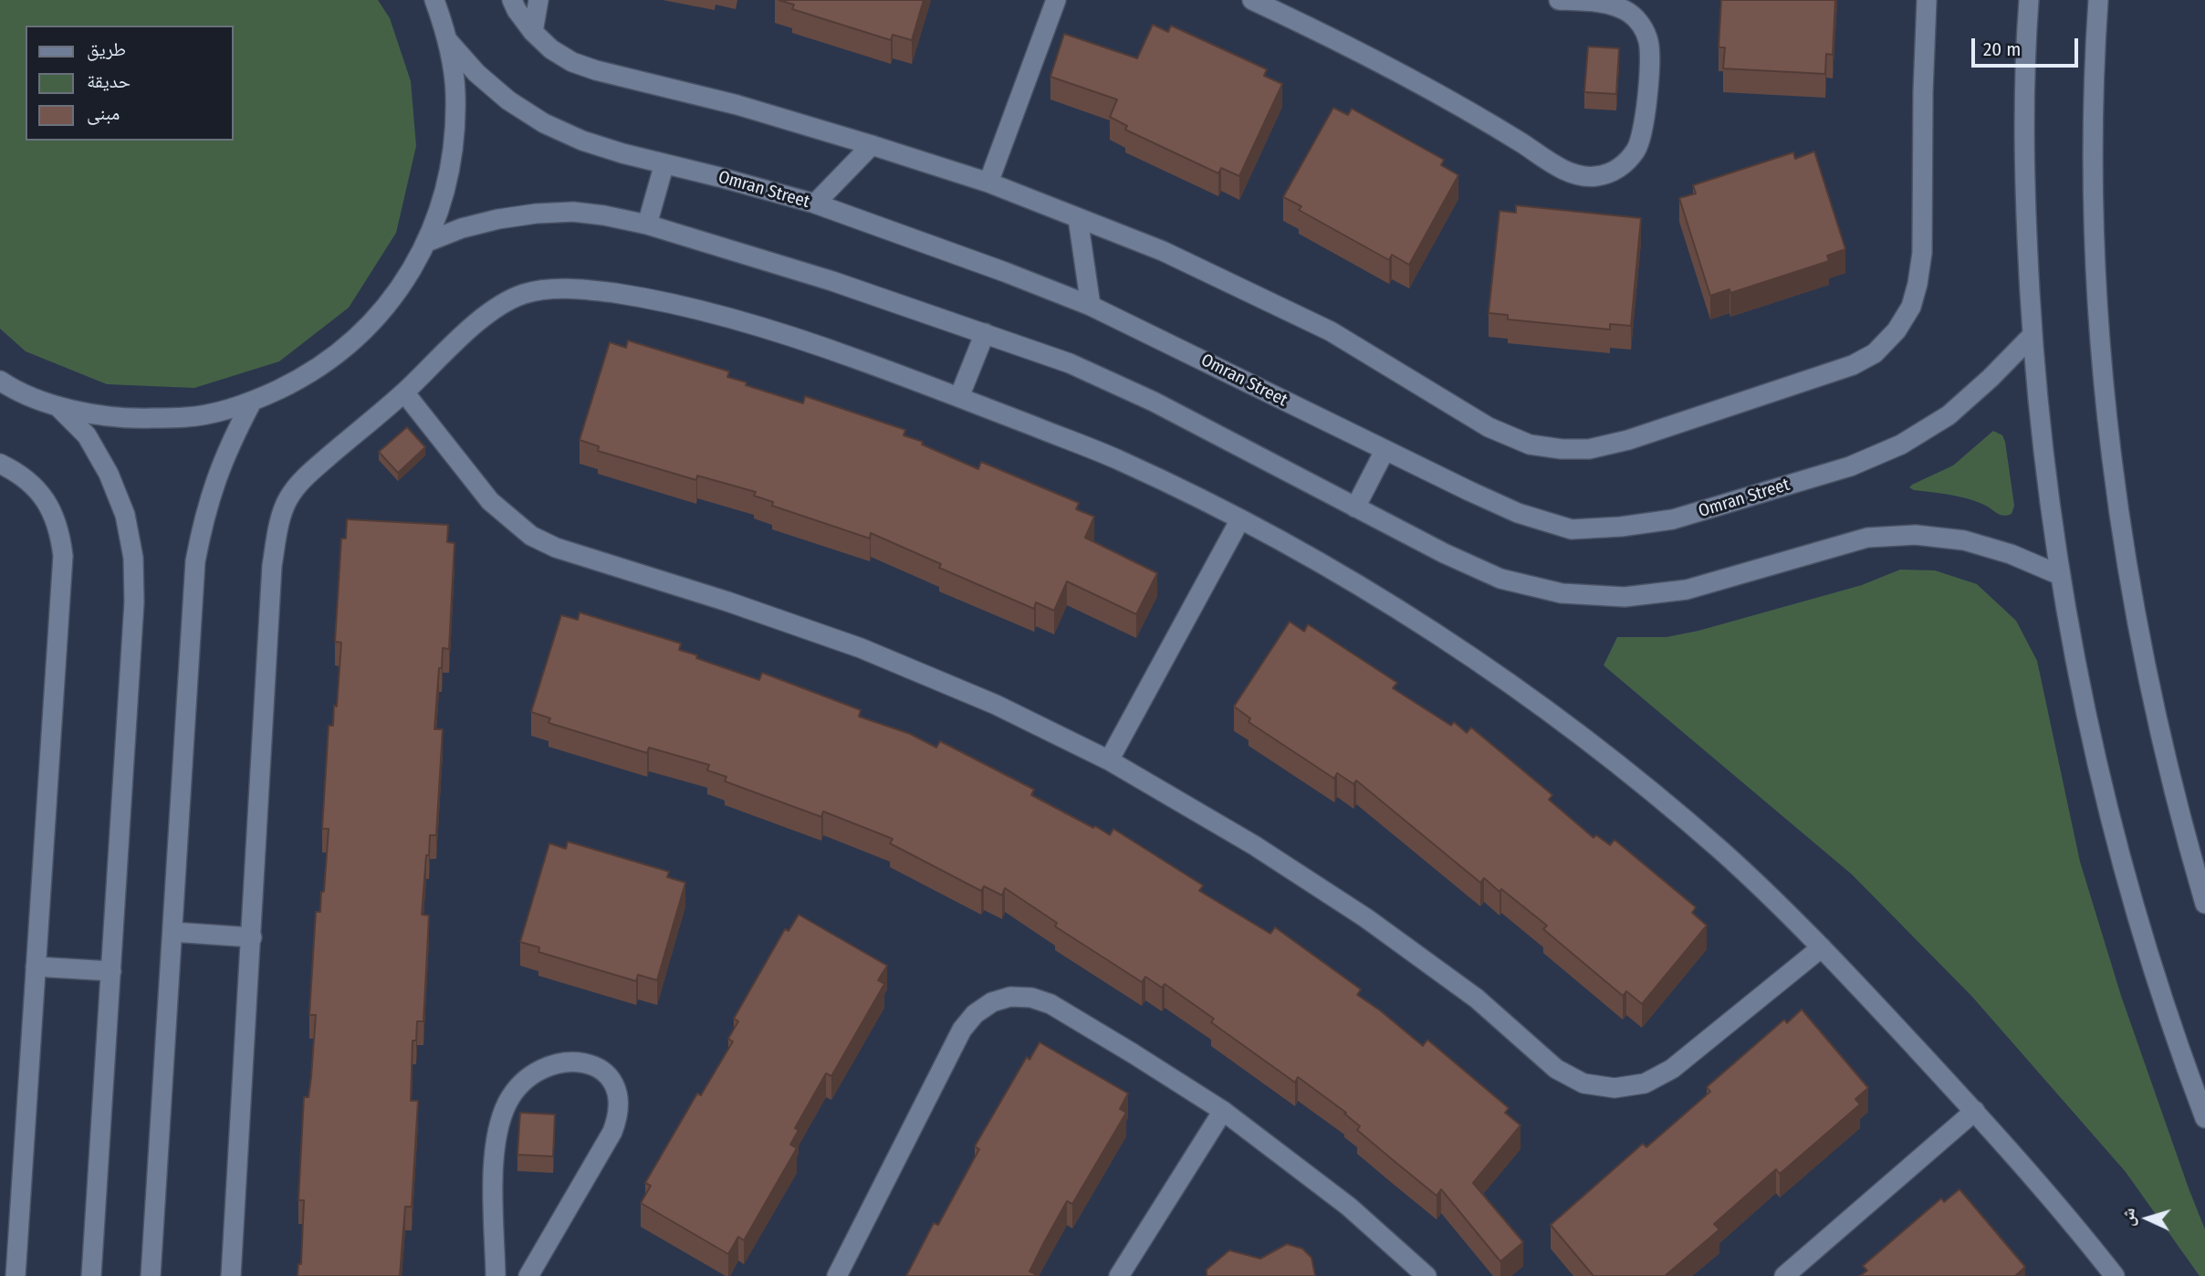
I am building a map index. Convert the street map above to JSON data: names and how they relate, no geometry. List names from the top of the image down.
{
  "streets": {
    "street": ["Omran Street"]
  },
  "legend": ["طريق", "حديقة", "مبنى"],
  "scale_bar": "20 m",
  "north": "left"
}
